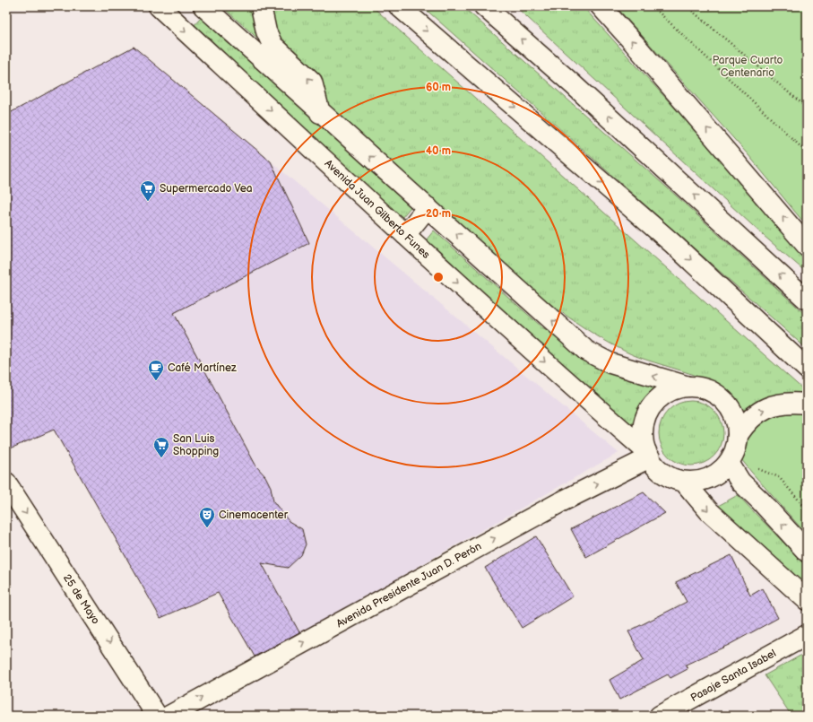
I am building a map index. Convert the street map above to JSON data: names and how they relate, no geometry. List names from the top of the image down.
{
  "streets": {
    "main road": [
      "Avenida Juan Gilberto Funes",
      "Avenida Presidente Juan D. Perón",
      "25 de Mayo",
      "Pasaje Santa Isabel"
    ]
  },
  "crossings": [
    ["Avenida Juan Gilberto Funes", "Avenida Presidente Juan D. Perón"]
  ],
  "one_way": ["Avenida Presidente Juan D. Perón", "25 de Mayo"],
  "parks": ["Parque Cuarto Centenario"],
  "places": {
    "supermarket": ["Supermercado Vea", "San Luis Shopping"],
    "cafe": ["Café Martínez"],
    "theatre": ["Cinemacenter"]
  },
  "rings": ["60 m", "40 m", "20 m"]
}
